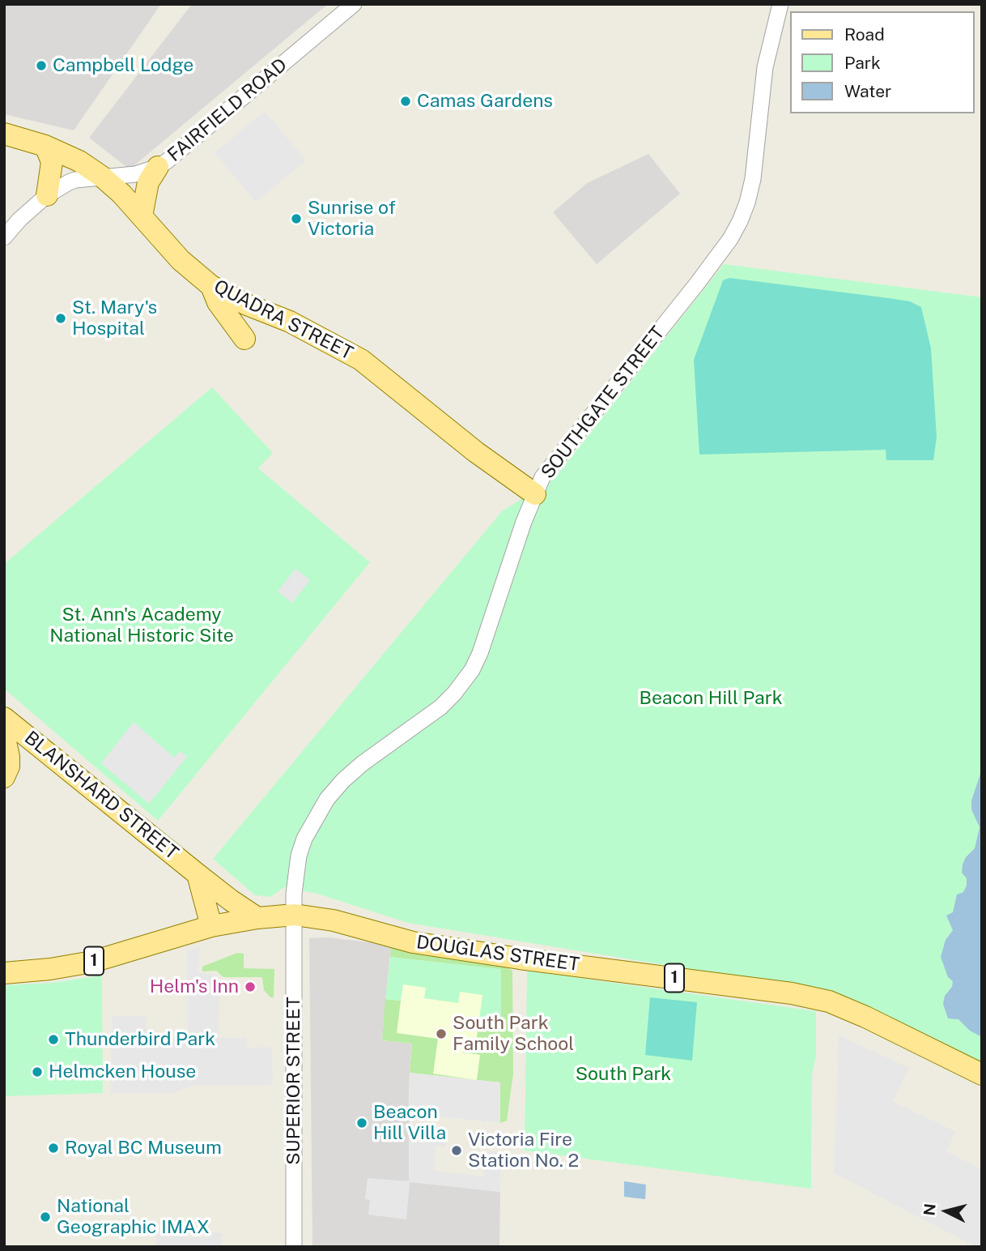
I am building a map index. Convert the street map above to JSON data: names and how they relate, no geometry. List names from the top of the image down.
{
  "streets": {
    "main road": [
      "QUADRA STREET",
      "BLANSHARD STREET",
      "DOUGLAS STREET",
      "1"
    ],
    "street": ["FAIRFIELD ROAD", "SOUTHGATE STREET", "SUPERIOR STREET"]
  },
  "crossings": [
    ["FAIRFIELD ROAD", "QUADRA STREET"],
    ["QUADRA STREET", "SOUTHGATE STREET"],
    ["SOUTHGATE STREET", "DOUGLAS STREET"],
    ["SOUTHGATE STREET", "SUPERIOR STREET"],
    ["BLANSHARD STREET", "DOUGLAS STREET"],
    ["DOUGLAS STREET", "SUPERIOR STREET"]
  ],
  "parks": ["St. Ann's Academy National Historic Site", "Beacon Hill Park", "South Park"],
  "places": [
    "Campbell Lodge",
    "Camas Gardens",
    "Sunrise of Victoria",
    "St. Mary's Hospital",
    "Helm's Inn",
    "South Park Family School",
    "Thunderbird Park",
    "Helmcken House",
    "Beacon Hill Villa",
    "Royal BC Museum",
    "Victoria Fire Station No. 2",
    "National Geographic IMAX"
  ],
  "legend": ["Road", "Park", "Water"],
  "north": "left"
}
